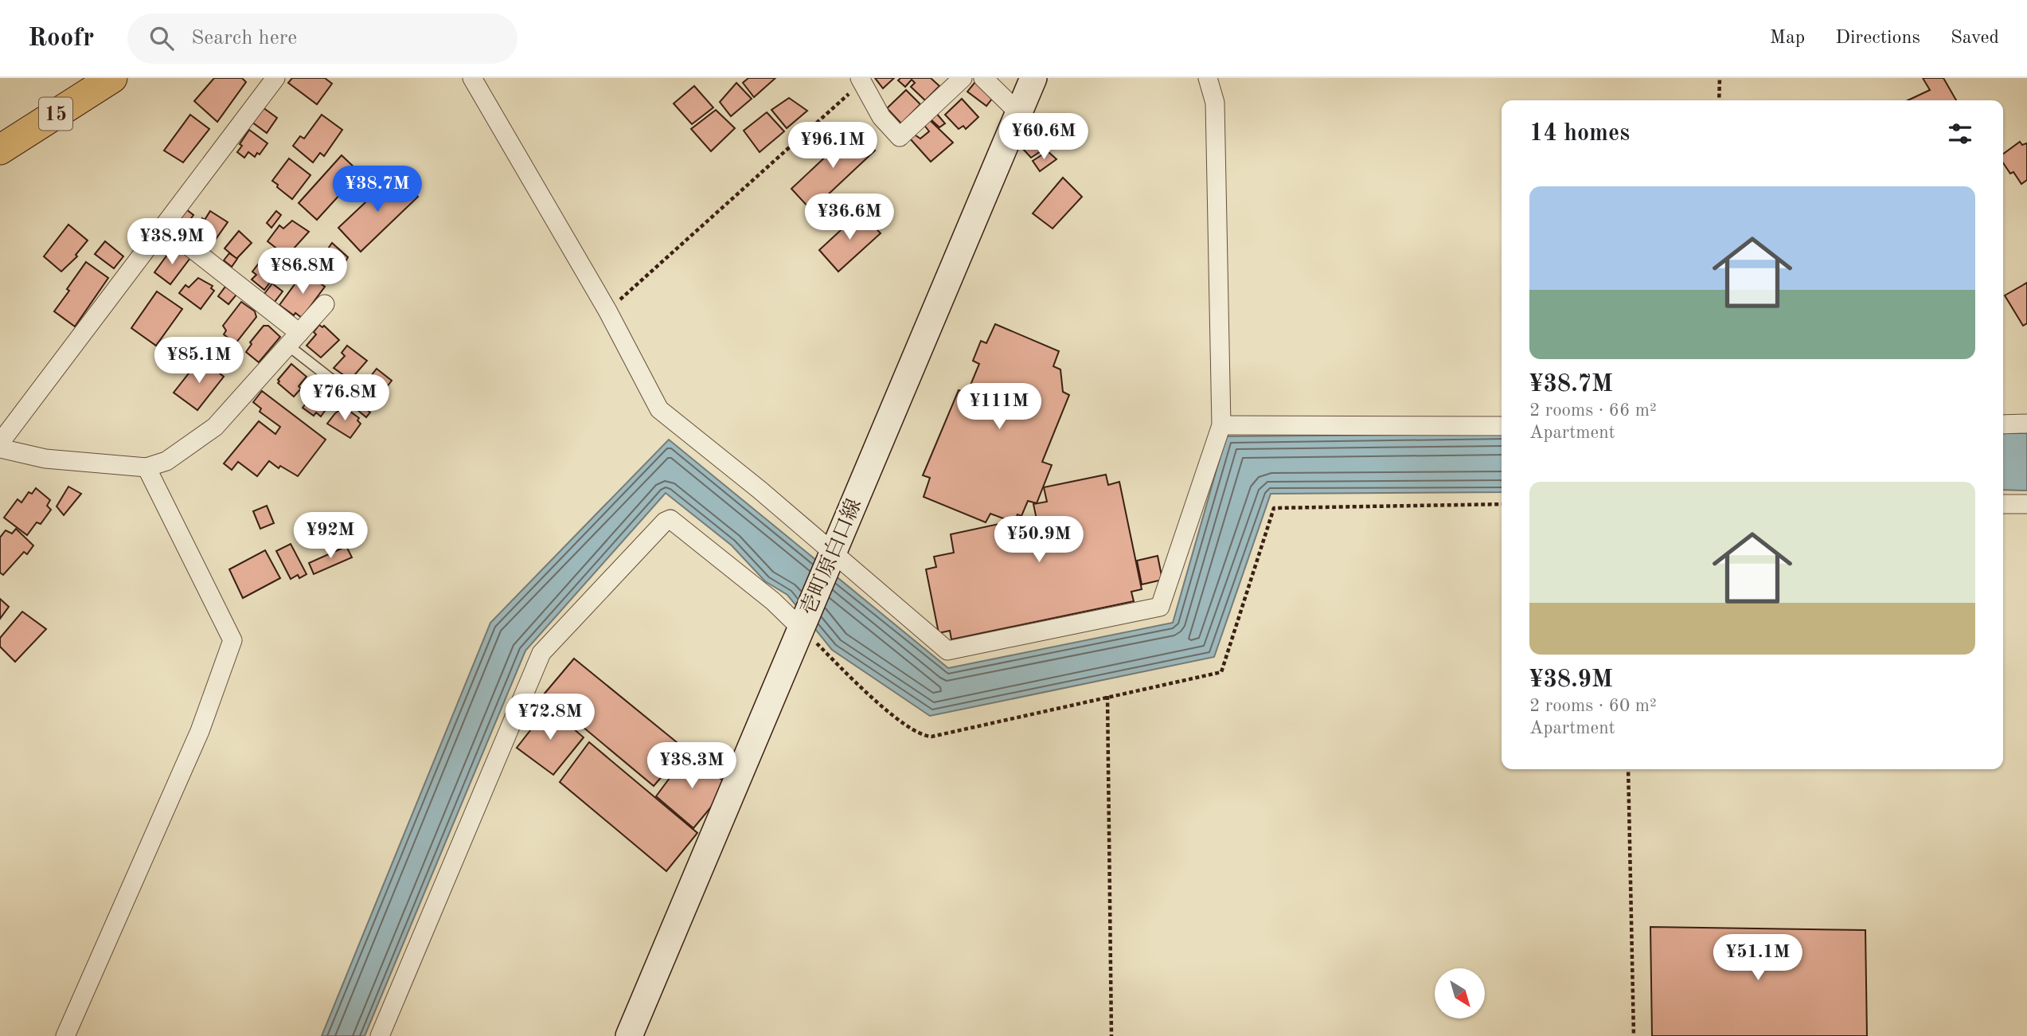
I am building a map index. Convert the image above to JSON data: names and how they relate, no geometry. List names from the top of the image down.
{
  "streets": {
    "main road": ["15", "壱町原白口線"]
  },
  "north": "bottom right",
  "page": {
    "header": "Roofr",
    "search": "Search here",
    "nav": ["Map", "Directions", "Saved"],
    "heading": "14 homes",
    "price": [
      "¥60.6M",
      "¥96.1M",
      "¥38.7M",
      "¥36.6M",
      "¥38.9M",
      "¥86.8M",
      "¥85.1M",
      "¥76.8M",
      "¥111M",
      "¥92M",
      "¥50.9M",
      "¥72.8M",
      "¥38.3M",
      "¥51.1M"
    ],
    "list": [
      {
        "name": "¥38.7M",
        "note": "2 rooms · 66 m² · Apartment"
      },
      {
        "name": "¥38.9M",
        "note": "2 rooms · 60 m² · Apartment"
      }
    ]
  }
}
